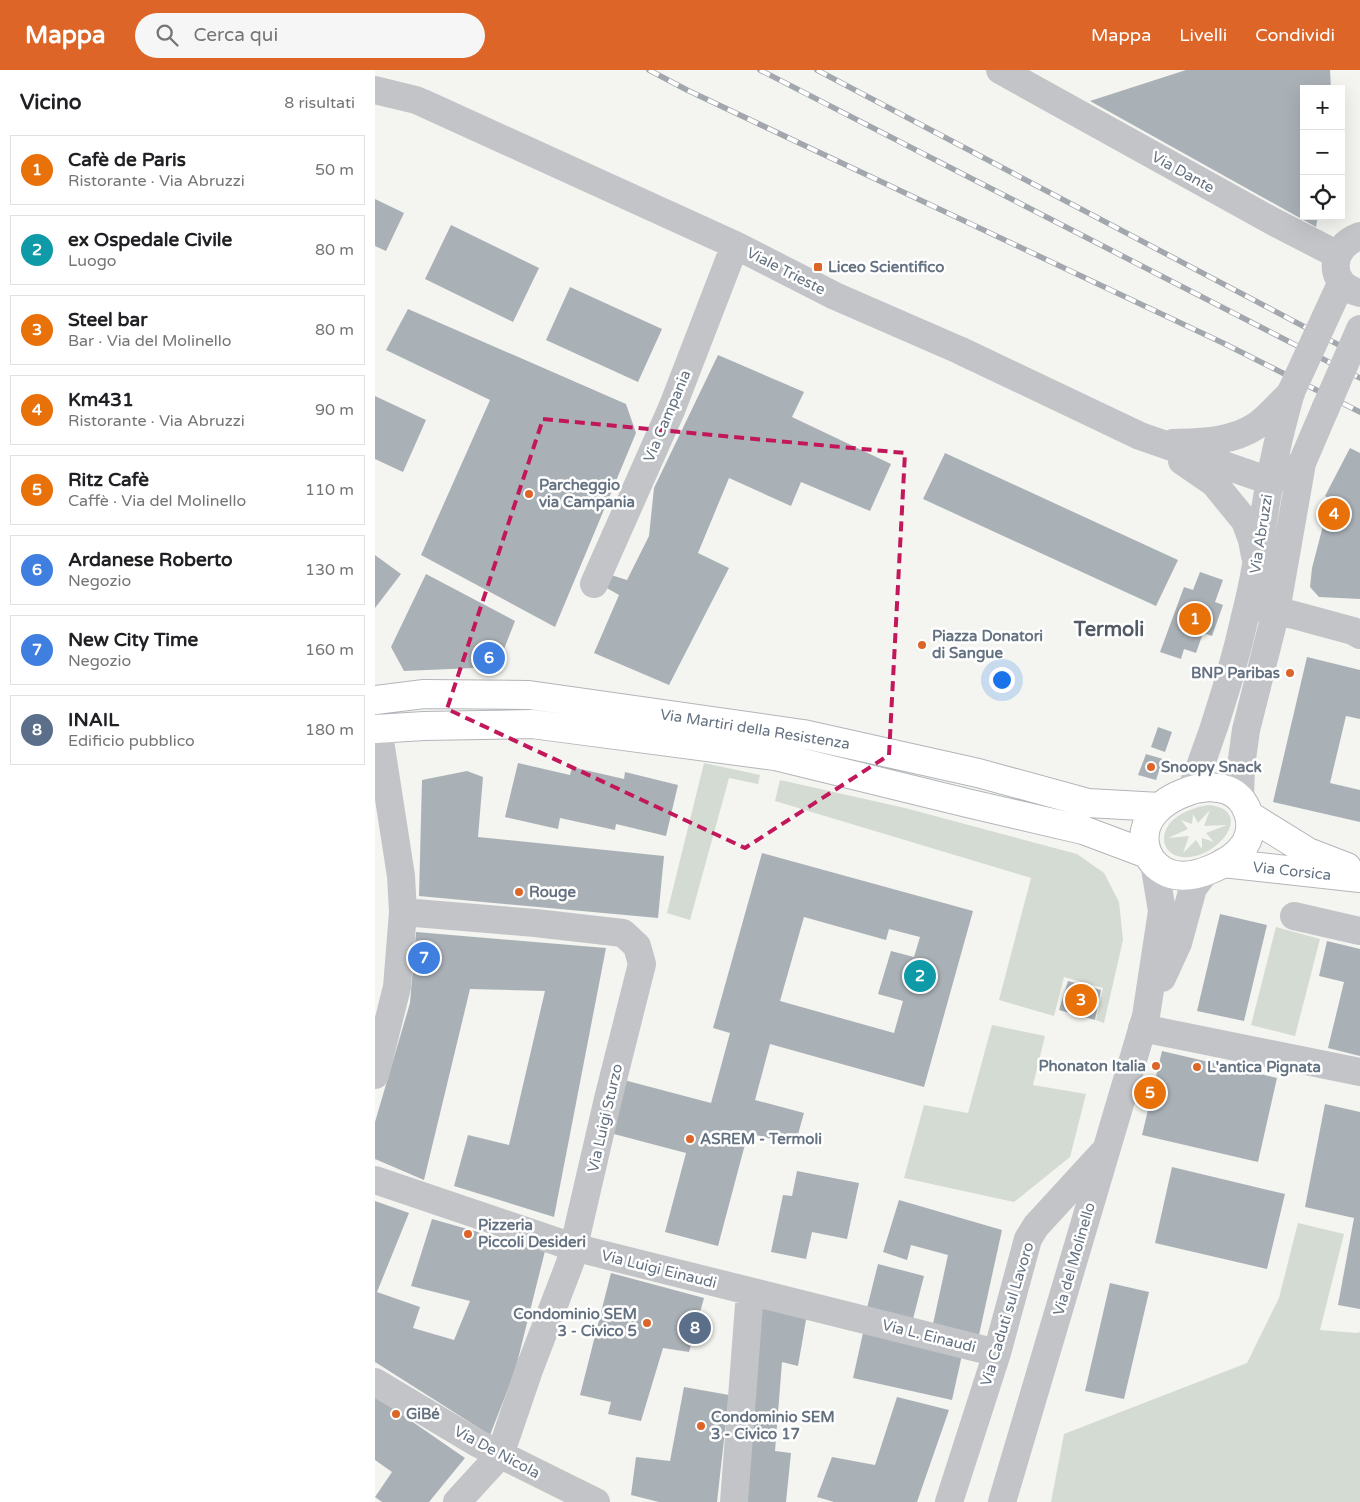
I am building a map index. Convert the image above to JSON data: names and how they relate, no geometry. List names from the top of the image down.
{
  "streets": {
    "main road": ["Via Martiri della Resistenza", "Via Corsica"],
    "street": [
      "Via Dante",
      "Viale Trieste",
      "Via Campania",
      "Via Abruzzi",
      "Via Luigi Sturzo",
      "Via del Molinello",
      "Via Luigi Einaudi",
      "Via Caduti sul Lavoro",
      "Via L. Einaudi",
      "Via De Nicola"
    ]
  },
  "crossings": [
    ["Viale Trieste", "Via Campania"],
    ["Viale Trieste", "Via Abruzzi"],
    ["Via Abruzzi", "Via Martiri della Resistenza"],
    ["Via Abruzzi", "Via Corsica"],
    ["Via Abruzzi", "Via del Molinello"],
    ["Via Martiri della Resistenza", "Via Corsica"],
    ["Via Martiri della Resistenza", "Via del Molinello"],
    ["Via Corsica", "Via del Molinello"],
    ["Via Luigi Sturzo", "Via Luigi Einaudi"],
    ["Via Luigi Sturzo", "Via De Nicola"],
    ["Via del Molinello", "Via Caduti sul Lavoro"],
    ["Via Luigi Einaudi", "Via L. Einaudi"],
    ["Via Caduti sul Lavoro", "Via L. Einaudi"]
  ],
  "districts": ["Termoli"],
  "places": {
    "transit": ["Liceo Scientifico"],
    "other": [
      "Parcheggio via Campania",
      "Piazza Donatori di Sangue",
      "BNP Paribas",
      "Snoopy Snack",
      "Rouge",
      "Phonaton Italia",
      "L'antica Pignata",
      "ASREM - Termoli",
      "Pizzeria Piccoli Desideri",
      "Condominio SEM 3 - Civico 5",
      "GiBé",
      "Condominio SEM 3 - Civico 17"
    ]
  },
  "page": {
    "header": "Mappa",
    "search": "Cerca qui",
    "nav": ["Mappa", "Livelli", "Condividi"],
    "heading": ["Vicino", "8 risultati"],
    "map_buttons": ["+", "−"],
    "list": [
      {
        "mark": "1",
        "name": "Cafè de Paris",
        "note": "Ristorante · Via Abruzzi",
        "value": "50 m"
      },
      {
        "mark": "2",
        "name": "ex Ospedale Civile",
        "note": "Luogo",
        "value": "80 m"
      },
      {
        "mark": "3",
        "name": "Steel bar",
        "note": "Bar · Via del Molinello",
        "value": "80 m"
      },
      {
        "mark": "4",
        "name": "Km431",
        "note": "Ristorante · Via Abruzzi",
        "value": "90 m"
      },
      {
        "mark": "5",
        "name": "Ritz Cafè",
        "note": "Caffè · Via del Molinello",
        "value": "110 m"
      },
      {
        "mark": "6",
        "name": "Ardanese Roberto",
        "note": "Negozio",
        "value": "130 m"
      },
      {
        "mark": "7",
        "name": "New City Time",
        "note": "Negozio",
        "value": "160 m"
      },
      {
        "mark": "8",
        "name": "INAIL",
        "note": "Edificio pubblico",
        "value": "180 m"
      }
    ],
    "pins": [
      "4",
      "1",
      "6",
      "7",
      "2",
      "3",
      "5",
      "8"
    ]
  }
}
